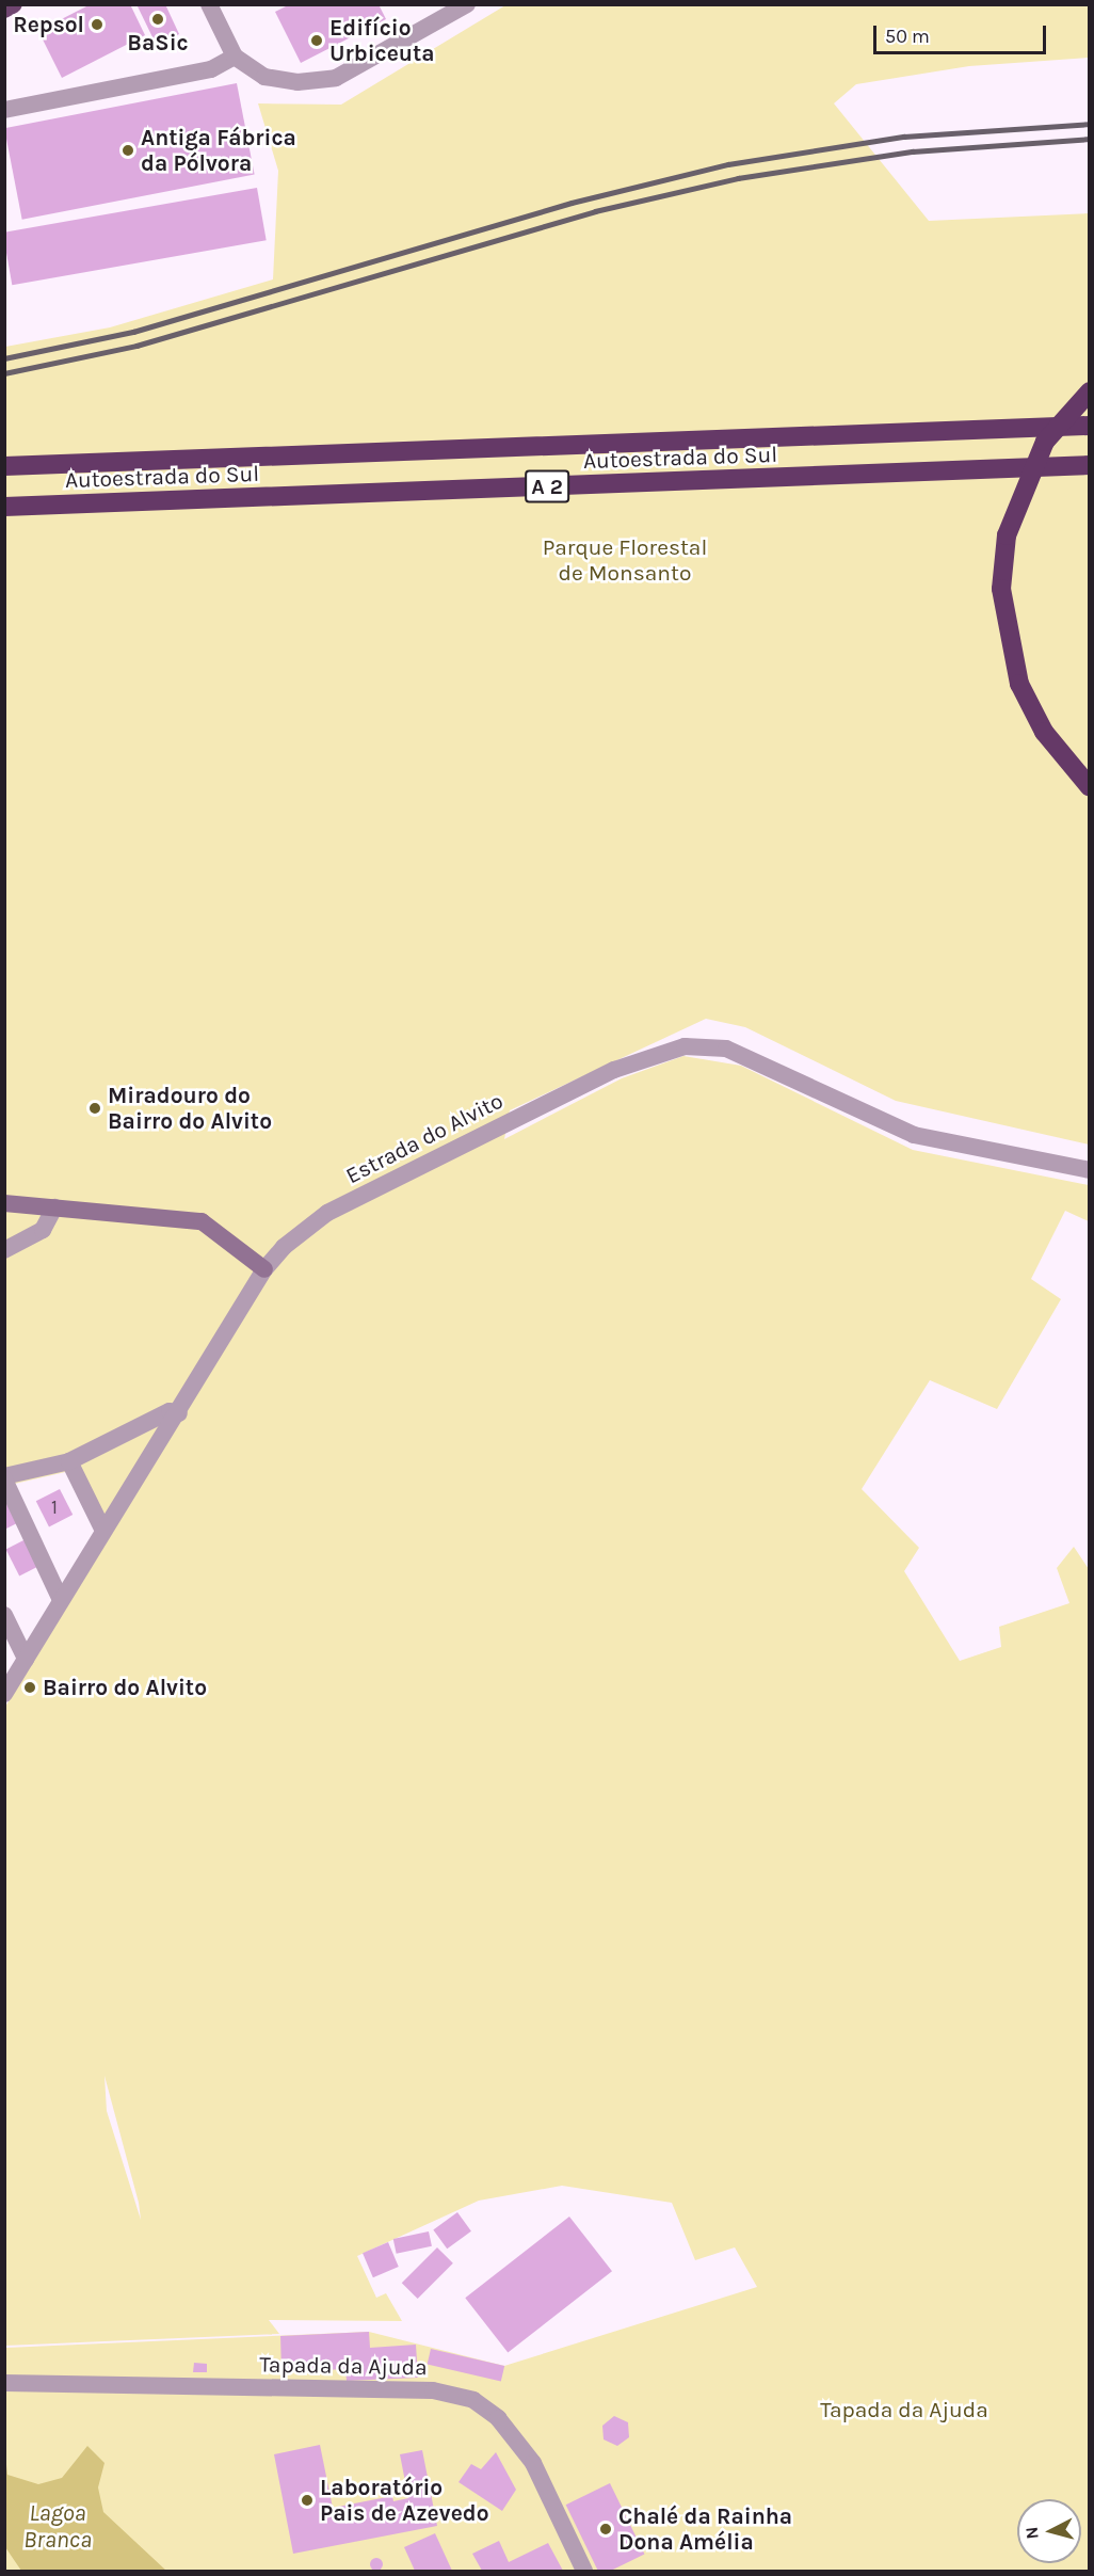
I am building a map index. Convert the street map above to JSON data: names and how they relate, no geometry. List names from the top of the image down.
{
  "streets": {
    "highway": ["Autoestrada do Sul", "A 2"],
    "street": ["Estrada do Alvito", "Tapada da Ajuda"]
  },
  "water": ["Lagoa Branca"],
  "parks": ["Parque Florestal de Monsanto", "Tapada da Ajuda"],
  "places": [
    "BaSic",
    "Repsol",
    "Edifício Urbiceuta",
    "Antiga Fábrica da Pólvora",
    "Miradouro do Bairro do Alvito",
    "Bairro do Alvito",
    "Laboratório Pais de Azevedo",
    "Chalé da Rainha Dona Amélia"
  ],
  "house_numbers": ["1"],
  "scale_bar": "50 m",
  "north": "left"
}
